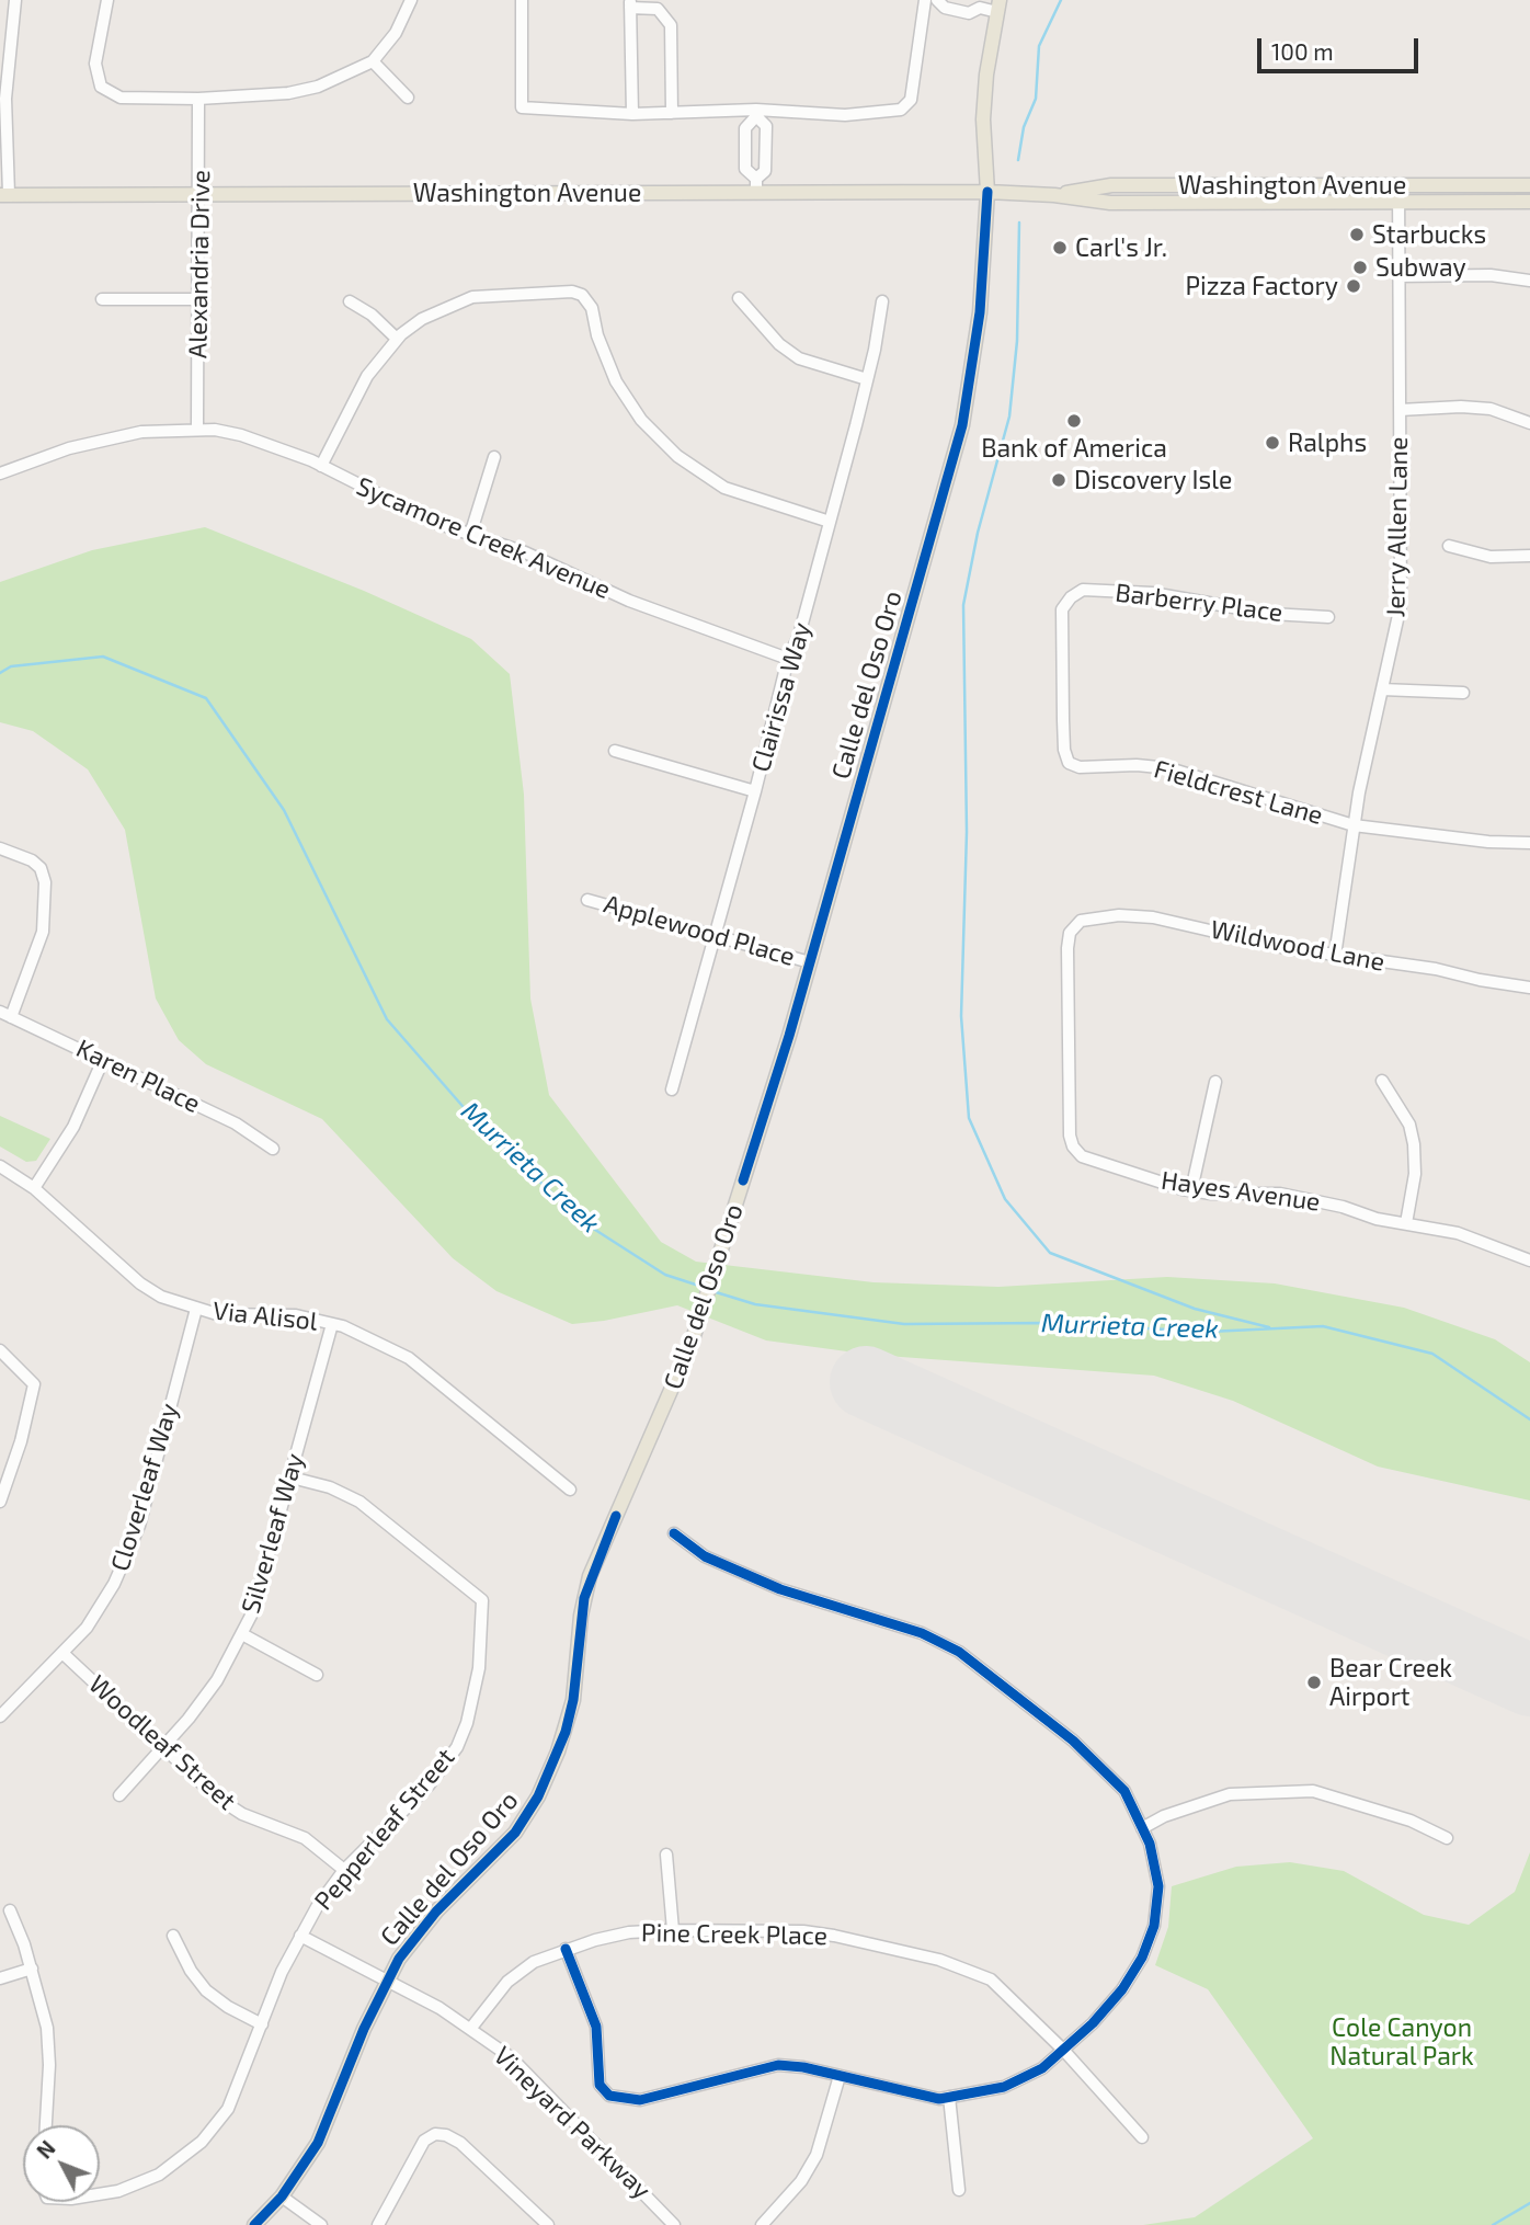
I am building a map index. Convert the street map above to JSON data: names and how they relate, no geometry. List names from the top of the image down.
{
  "streets": {
    "main road": ["Washington Avenue", "Calle del Oso Oro"],
    "street": [
      "Alexandria Drive",
      "Jerry Allen Lane",
      "Sycamore Creek Avenue",
      "Barberry Place",
      "Clairissa Way",
      "Fieldcrest Lane",
      "Applewood Place",
      "Wildwood Lane",
      "Karen Place",
      "Hayes Avenue",
      "Via Alisol",
      "Cloverleaf Way",
      "Silverleaf Way",
      "Woodleaf Street",
      "Pepperleaf Street",
      "Pine Creek Place",
      "Vineyard Parkway"
    ]
  },
  "crossings": [
    ["Washington Avenue", "Alexandria Drive"],
    ["Washington Avenue", "Jerry Allen Lane"],
    ["Washington Avenue", "Calle del Oso Oro"],
    ["Alexandria Drive", "Sycamore Creek Avenue"],
    ["Jerry Allen Lane", "Fieldcrest Lane"],
    ["Jerry Allen Lane", "Wildwood Lane"],
    ["Sycamore Creek Avenue", "Clairissa Way"],
    ["Barberry Place", "Fieldcrest Lane"],
    ["Calle del Oso Oro", "Applewood Place"],
    ["Calle del Oso Oro", "Vineyard Parkway"],
    ["Clairissa Way", "Applewood Place"],
    ["Wildwood Lane", "Hayes Avenue"],
    ["Via Alisol", "Cloverleaf Way"],
    ["Via Alisol", "Silverleaf Way"],
    ["Cloverleaf Way", "Woodleaf Street"],
    ["Silverleaf Way", "Woodleaf Street"],
    ["Silverleaf Way", "Pepperleaf Street"],
    ["Woodleaf Street", "Pepperleaf Street"],
    ["Pepperleaf Street", "Vineyard Parkway"],
    ["Pine Creek Place", "Vineyard Parkway"]
  ],
  "water": ["Murrieta Creek"],
  "parks": ["Cole Canyon Natural Park"],
  "places": [
    "Starbucks",
    "Carl's Jr.",
    "Subway",
    "Pizza Factory",
    "Bank of America",
    "Ralphs",
    "Discovery Isle",
    "Bear Creek Airport"
  ],
  "scale_bar": "100 m",
  "north": "top left"
}
